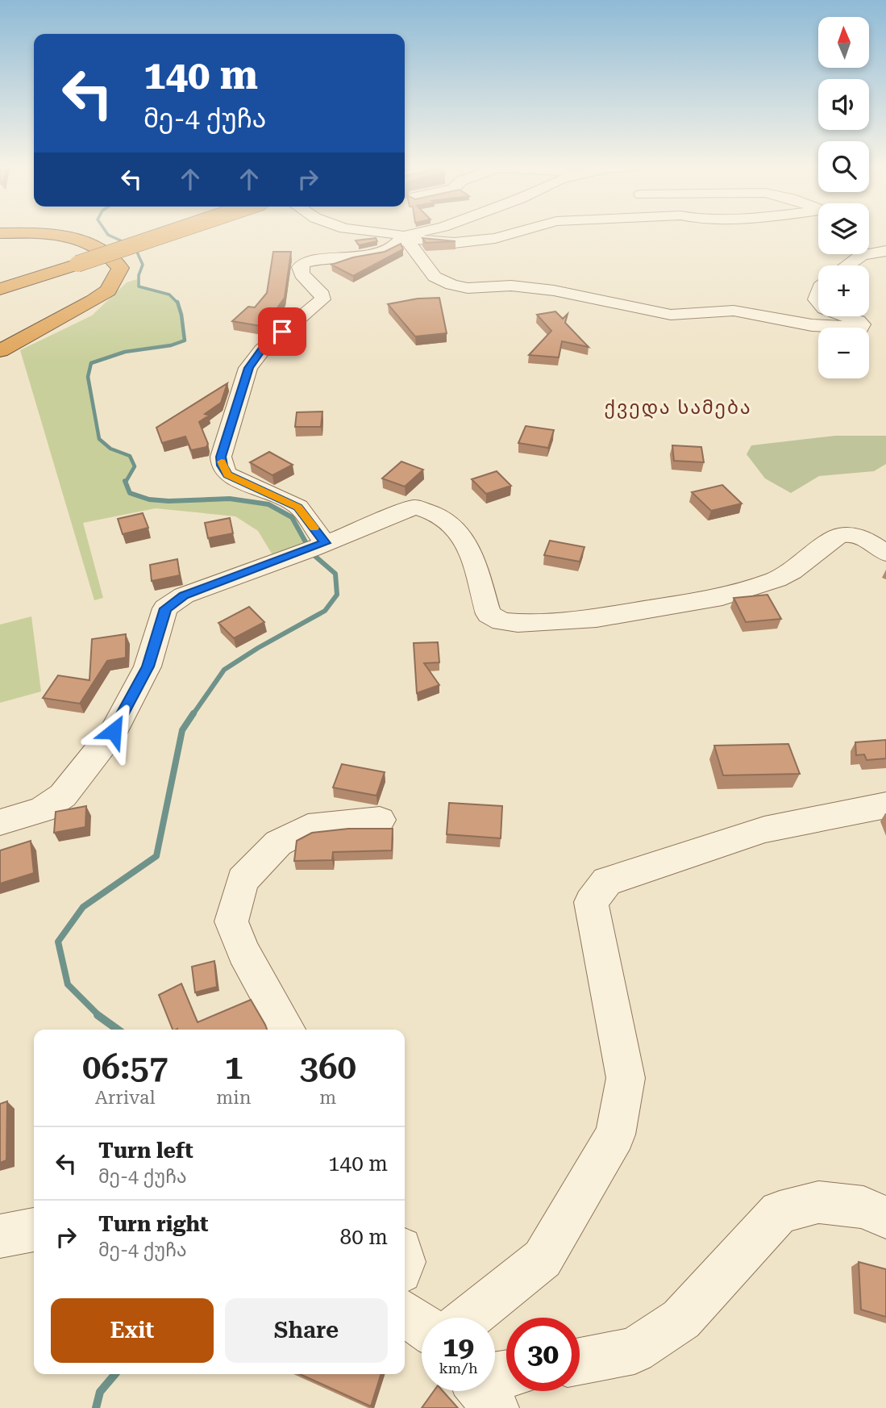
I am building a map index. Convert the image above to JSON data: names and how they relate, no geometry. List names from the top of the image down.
{
  "districts": ["ქვედა სამება"],
  "north": "top",
  "page": {
    "map_buttons": ["+", "−"],
    "turn": ["140 m", "მე-4 ქუჩა"],
    "eta": [
      "06:57",
      "Arrival",
      "1",
      "min",
      "360",
      "m"
    ],
    "list": [
      {
        "name": "Turn left",
        "note": "მე-4 ქუჩა",
        "value": "140 m"
      },
      {
        "name": "Turn right",
        "note": "მე-4 ქუჩა",
        "value": "80 m"
      }
    ],
    "buttons": ["Exit", "Share"],
    "speed": "19 km/h",
    "limit": "30"
  }
}
